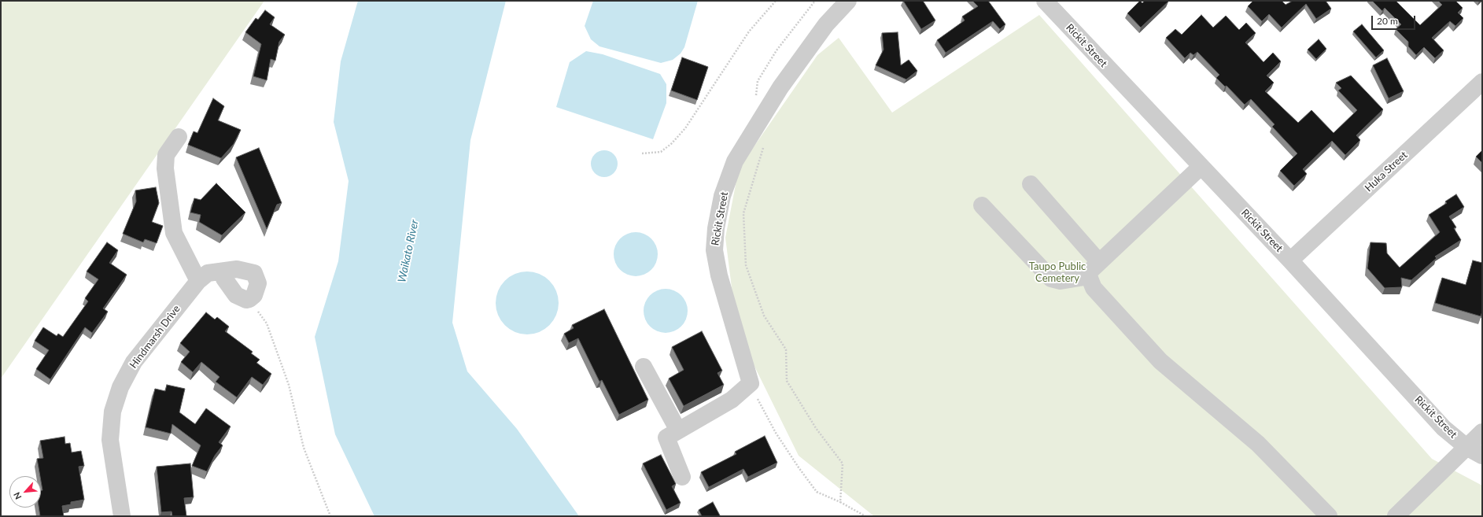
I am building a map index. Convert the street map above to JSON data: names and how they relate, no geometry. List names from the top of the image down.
{
  "streets": {
    "street": ["Rickit Street", "Huka Street", "Hindmarsh Drive"]
  },
  "crossings": [
    ["Rickit Street", "Huka Street"]
  ],
  "water": ["Waikato River"],
  "parks": ["Taupo Public Cemetery"],
  "scale_bar": "20 m",
  "north": "bottom left"
}
